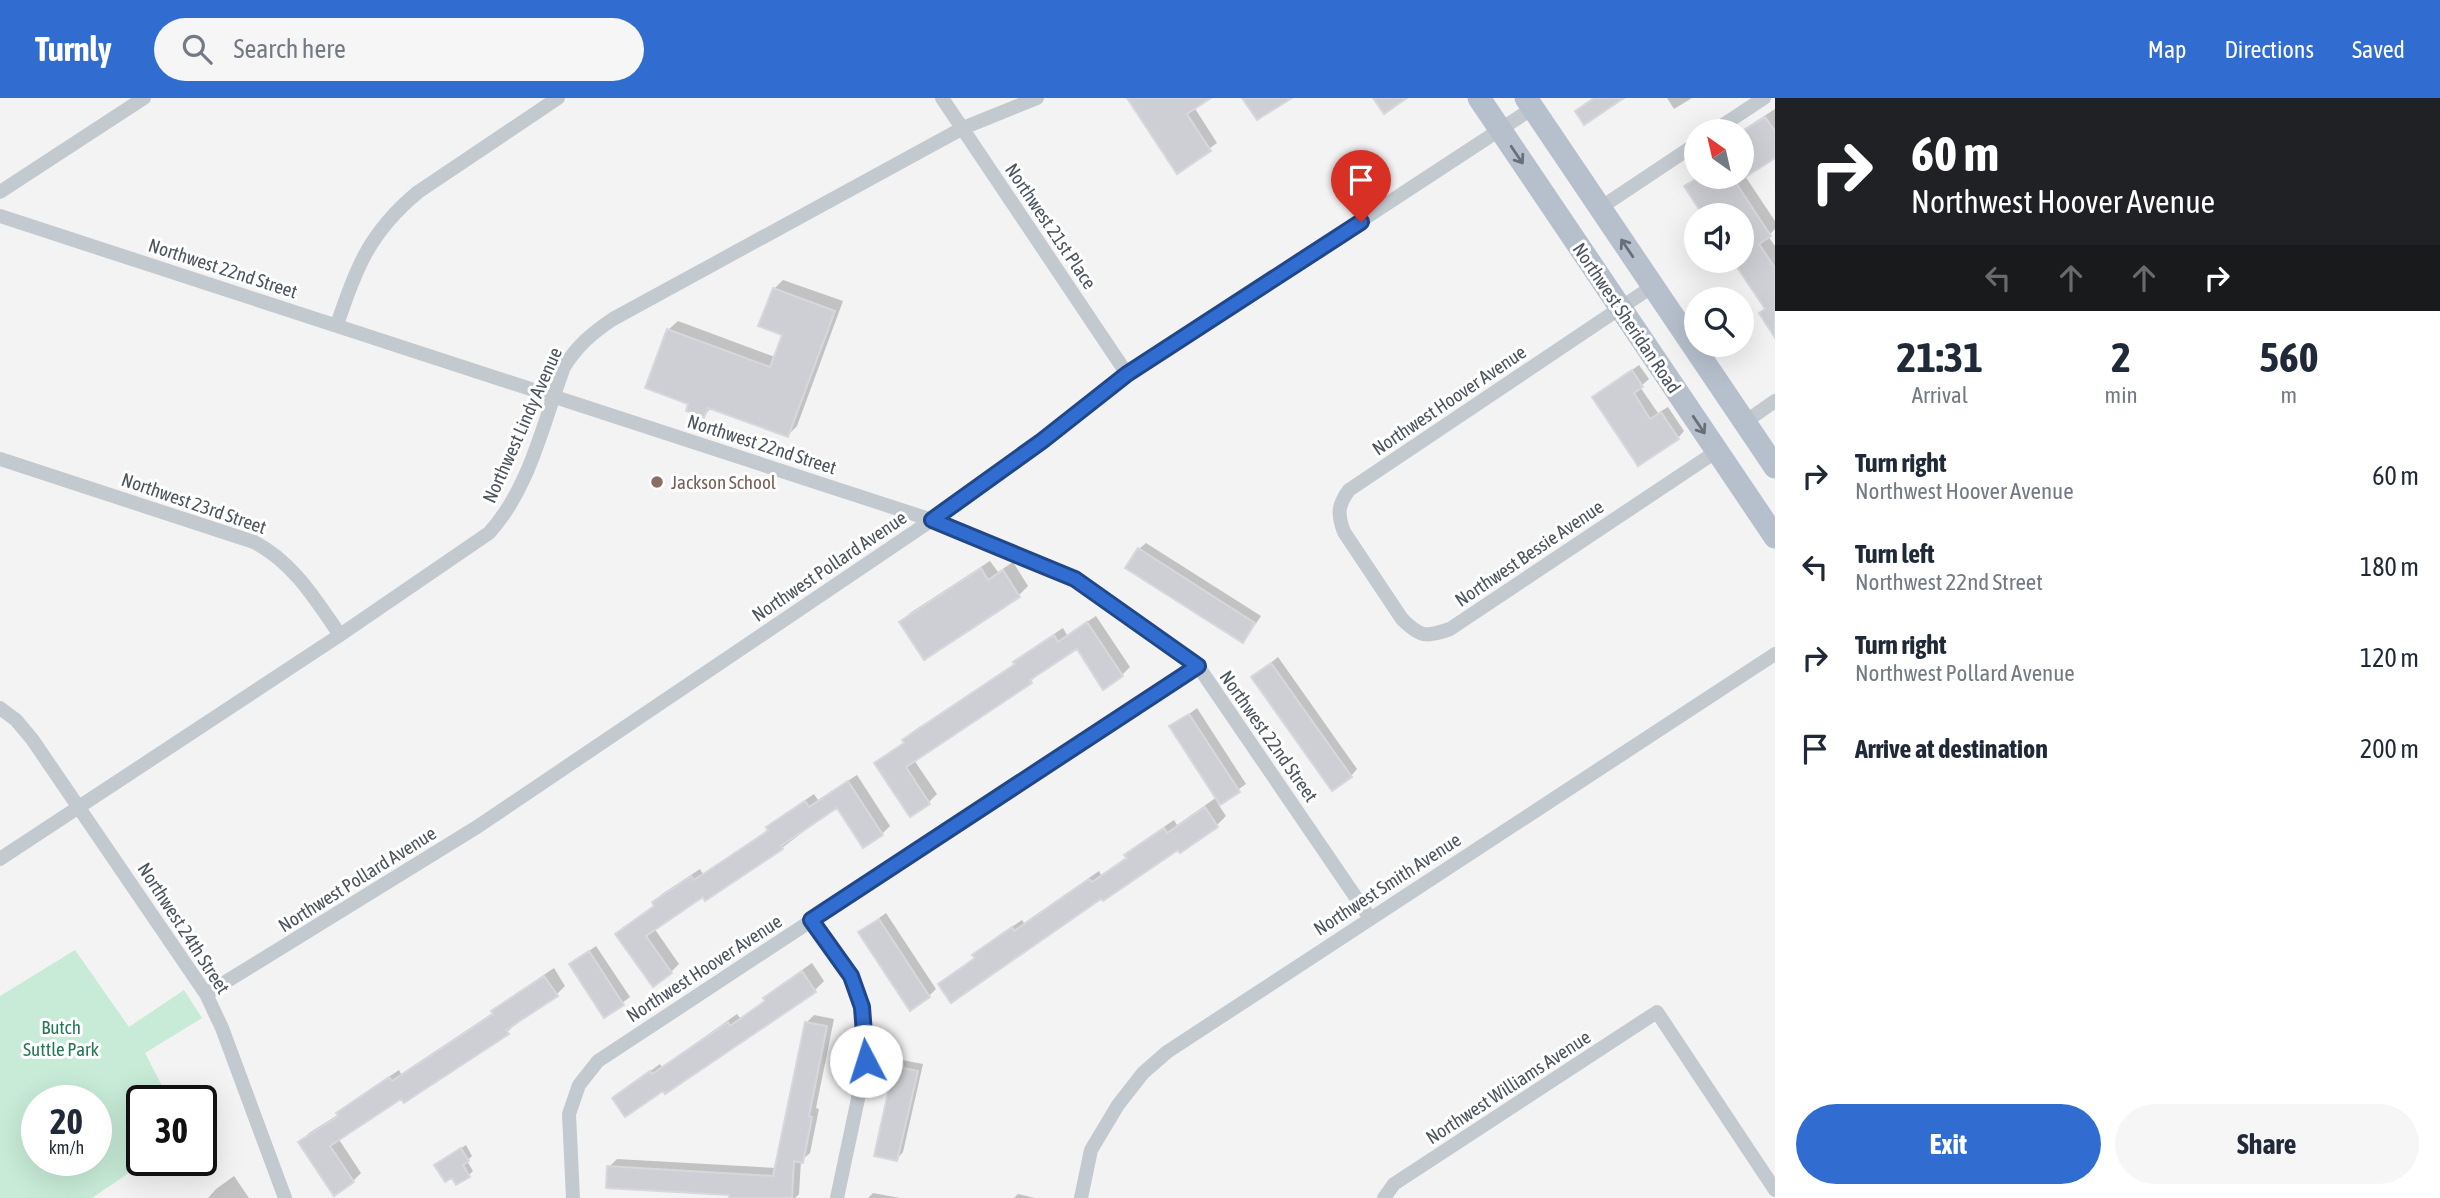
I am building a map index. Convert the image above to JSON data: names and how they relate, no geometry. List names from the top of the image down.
{
  "streets": {
    "main road": ["Northwest Sheridan Road"],
    "street": [
      "Northwest 21st Place",
      "Northwest 22nd Street",
      "Northwest Hoover Avenue",
      "Northwest Lindy Avenue",
      "Northwest 23rd Street",
      "Northwest Bessie Avenue",
      "Northwest Pollard Avenue",
      "Northwest Smith Avenue",
      "Northwest 24th Street",
      "Northwest Williams Avenue"
    ]
  },
  "crossings": [
    ["Northwest 21st Place", "Northwest Lindy Avenue"],
    ["Northwest 21st Place", "Northwest Pollard Avenue"],
    ["Northwest 22nd Street", "Northwest Hoover Avenue"],
    ["Northwest 22nd Street", "Northwest Lindy Avenue"],
    ["Northwest 22nd Street", "Northwest Pollard Avenue"],
    ["Northwest 22nd Street", "Northwest Smith Avenue"],
    ["Northwest Sheridan Road", "Northwest Hoover Avenue"],
    ["Northwest Sheridan Road", "Northwest Bessie Avenue"],
    ["Northwest Sheridan Road", "Northwest Pollard Avenue"],
    ["Northwest Hoover Avenue", "Northwest Bessie Avenue"],
    ["Northwest Lindy Avenue", "Northwest 23rd Street"],
    ["Northwest Lindy Avenue", "Northwest 24th Street"],
    ["Northwest Pollard Avenue", "Northwest 24th Street"]
  ],
  "parks": ["Butch Suttle Park"],
  "places": ["Jackson School"],
  "north": "top left",
  "page": {
    "header": "Turnly",
    "search": "Search here",
    "nav": ["Map", "Directions", "Saved"],
    "turn": ["60 m", "Northwest Hoover Avenue"],
    "eta": [
      "21:31",
      "Arrival",
      "2",
      "min",
      "560",
      "m"
    ],
    "list": [
      {
        "name": "Turn right",
        "note": "Northwest Hoover Avenue",
        "value": "60 m"
      },
      {
        "name": "Turn left",
        "note": "Northwest 22nd Street",
        "value": "180 m"
      },
      {
        "name": "Turn right",
        "note": "Northwest Pollard Avenue",
        "value": "120 m"
      },
      {
        "name": "Arrive at destination",
        "value": "200 m"
      }
    ],
    "speed": "20 km/h",
    "limit": "30",
    "buttons": ["Exit", "Share"]
  }
}
